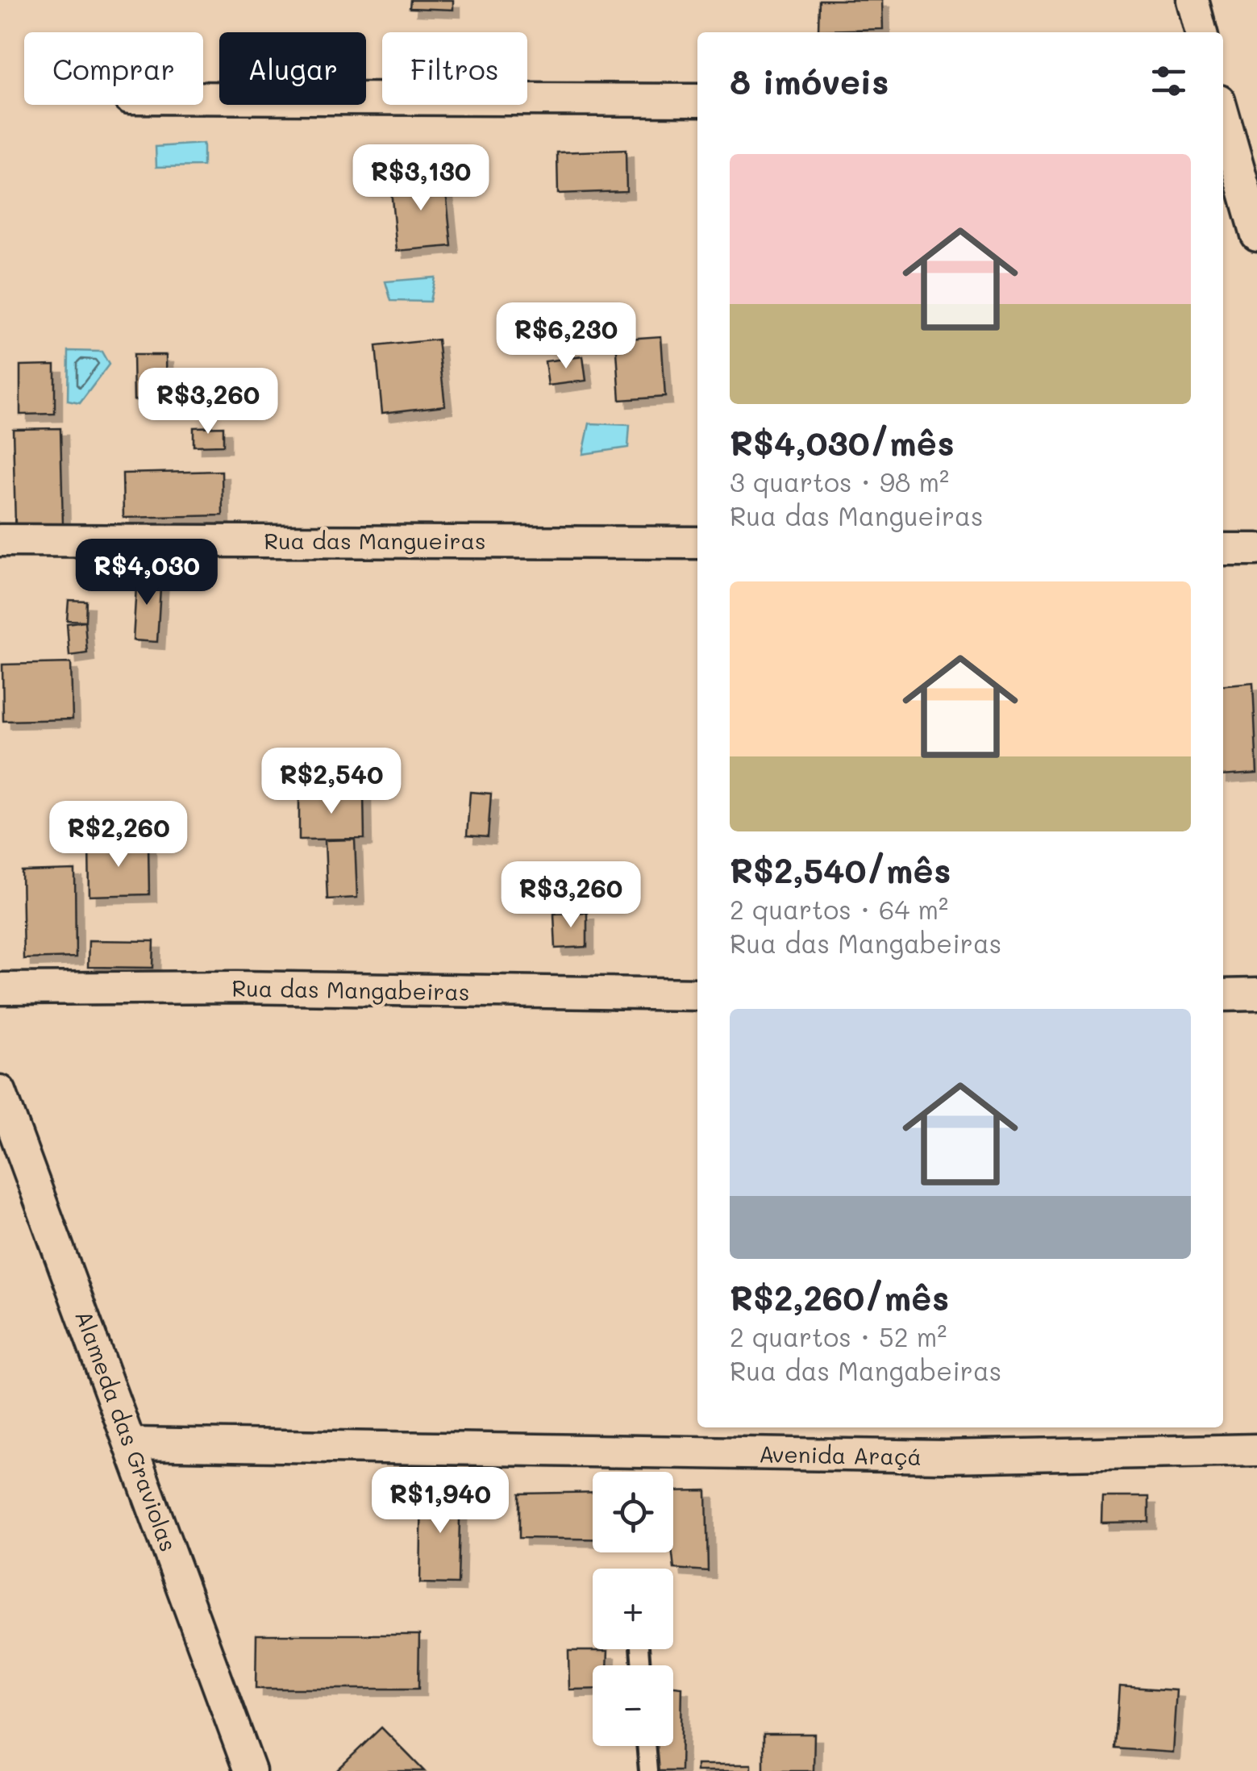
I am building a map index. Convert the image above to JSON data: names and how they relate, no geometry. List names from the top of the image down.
{
  "streets": {
    "street": [
      "Rua das Mangueiras",
      "Rua das Mangabeiras",
      "Alameda das Graviolas",
      "Avenida Araçá"
    ]
  },
  "crossings": [
    ["Alameda das Graviolas", "Avenida Araçá"]
  ],
  "page": {
    "chip": ["Comprar", "Alugar", "Filtros"],
    "heading": "8 imóveis",
    "list": [
      {
        "name": "R$4,030/mês",
        "note": "3 quartos · 98 m² · Rua das Mangueiras"
      },
      {
        "name": "R$2,540/mês",
        "note": "2 quartos · 64 m² · Rua das Mangabeiras"
      },
      {
        "name": "R$2,260/mês",
        "note": "2 quartos · 52 m² · Rua das Mangabeiras"
      }
    ],
    "price": [
      "R$3,130",
      "R$6,230",
      "R$3,260",
      "R$4,030",
      "R$2,540",
      "R$2,260",
      "R$3,260",
      "R$1,940"
    ],
    "map_buttons": ["+", "−"]
  }
}
